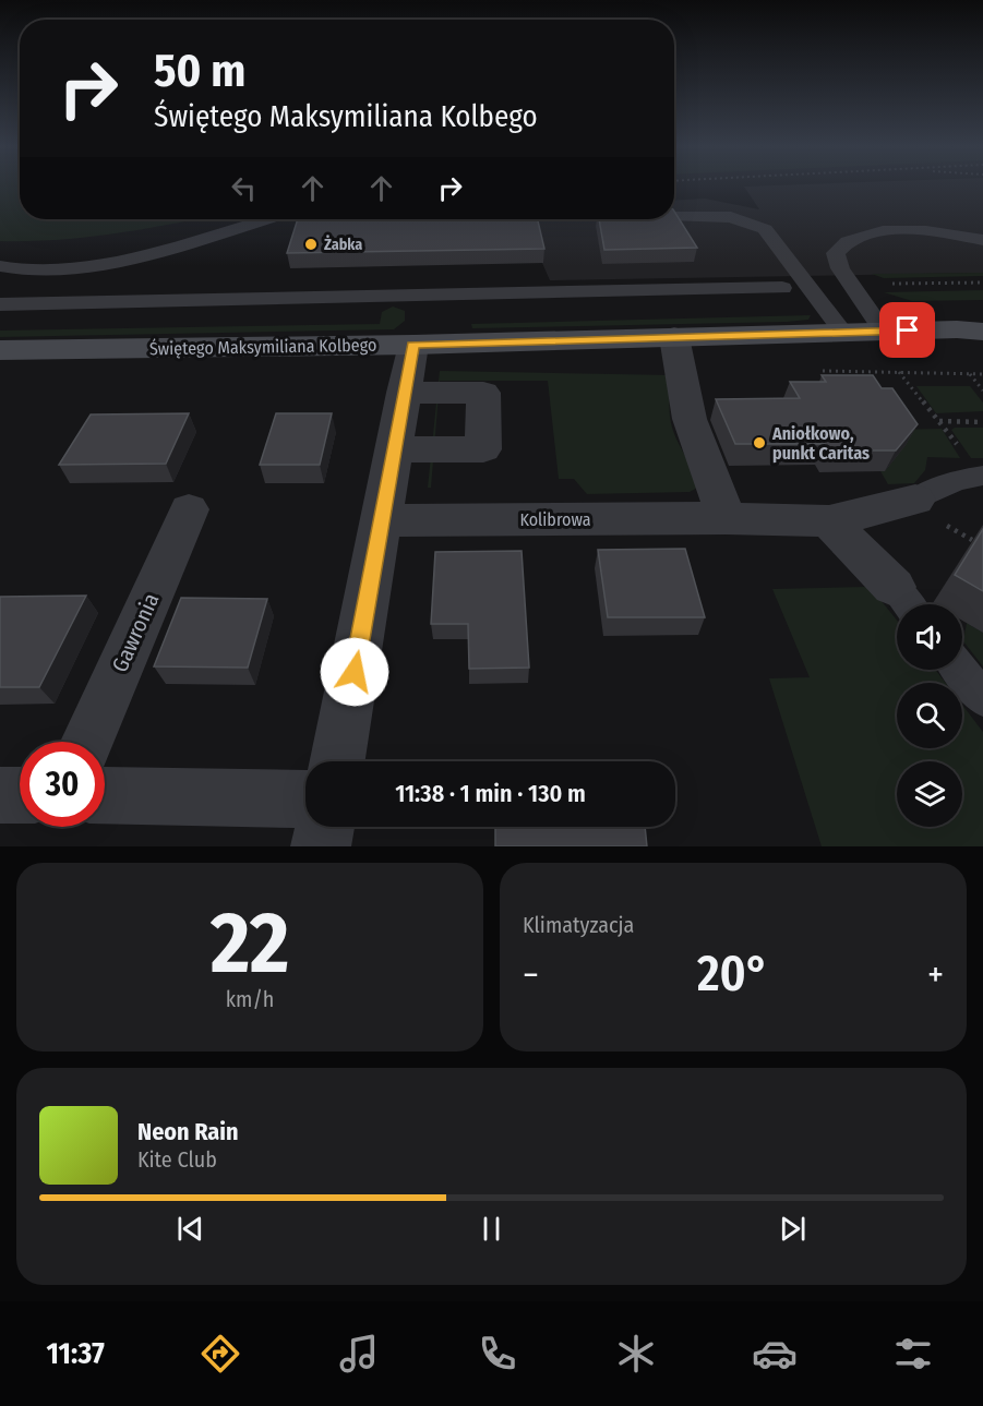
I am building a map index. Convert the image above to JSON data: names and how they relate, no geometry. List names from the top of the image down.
{
  "streets": {
    "main road": ["Świętego Maksymiliana Kolbego"],
    "street": ["Kolibrowa", "Gawronia"]
  },
  "places": ["Żabka", "Aniołkowo, punkt Caritas"],
  "page": {
    "turn": ["50 m", "Świętego Maksymiliana Kolbego"],
    "limit": "30",
    "trip": "11:38 · 1 min · 130 m",
    "tile": [
      ["22", "km/h"],
      "Klimatyzacja"
    ],
    "heat": ["−", "20°", "+"],
    "song": ["Neon Rain", "Kite Club"],
    "tabs": "11:37"
  }
}
